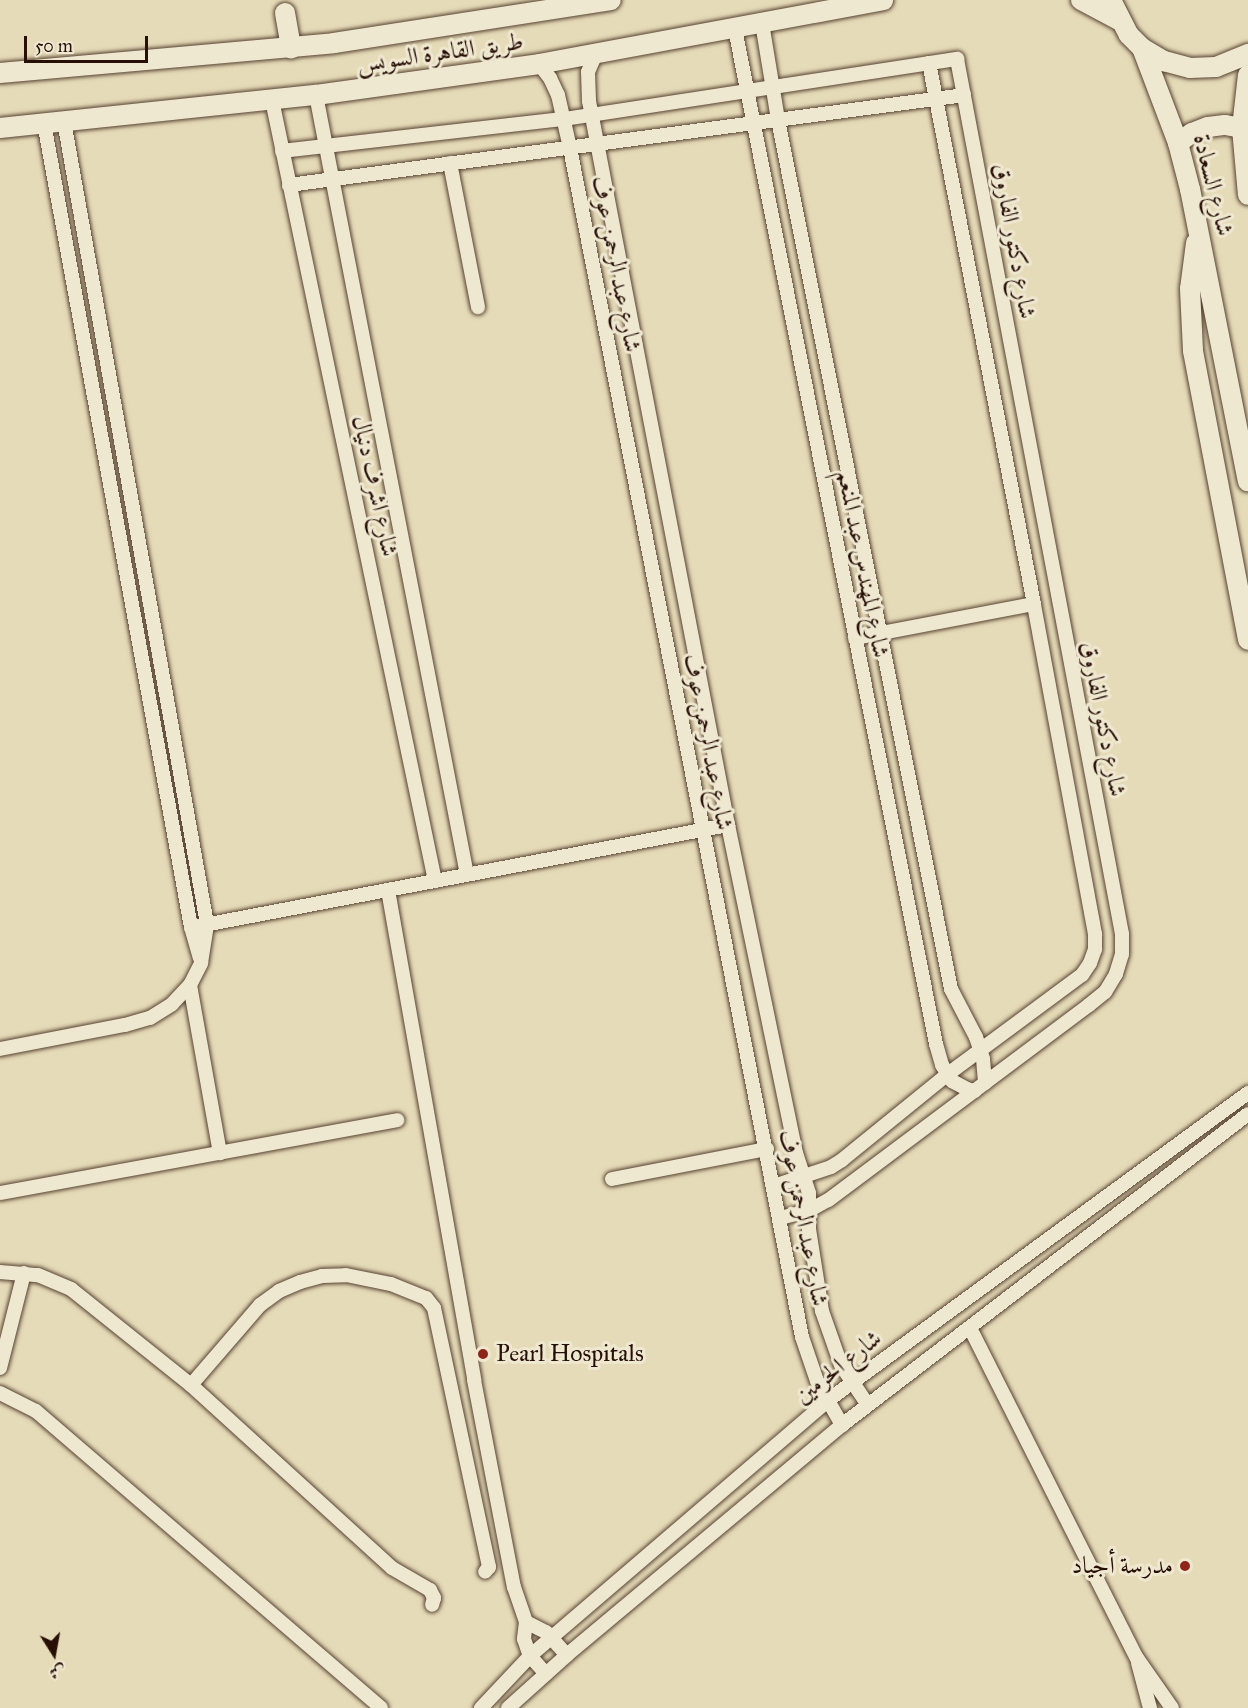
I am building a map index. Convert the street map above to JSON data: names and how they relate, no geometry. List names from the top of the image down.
{
  "streets": {
    "main road": ["طريق القاهرة السويس", "شارع السعادة"],
    "street": [
      "شارع دكتور الفاروق",
      "شارع عبد الرحمن عوف",
      "شارع اشرف دنيال",
      "شارع المهندس عبد المنعم",
      "شارع الحرمين"
    ]
  },
  "crossings": [
    ["طريق القاهرة السويس", "شارع عبد الرحمن عوف"],
    ["طريق القاهرة السويس", "شارع اشرف دنيال"],
    ["طريق القاهرة السويس", "شارع المهندس عبد المنعم"],
    ["شارع دكتور الفاروق", "شارع عبد الرحمن عوف"],
    ["شارع دكتور الفاروق", "شارع المهندس عبد المنعم"],
    ["شارع عبد الرحمن عوف", "شارع الحرمين"]
  ],
  "places": ["Pearl Hospitals", "مدرسة أجياد"],
  "scale_bar": "50 m",
  "north": "bottom"
}
